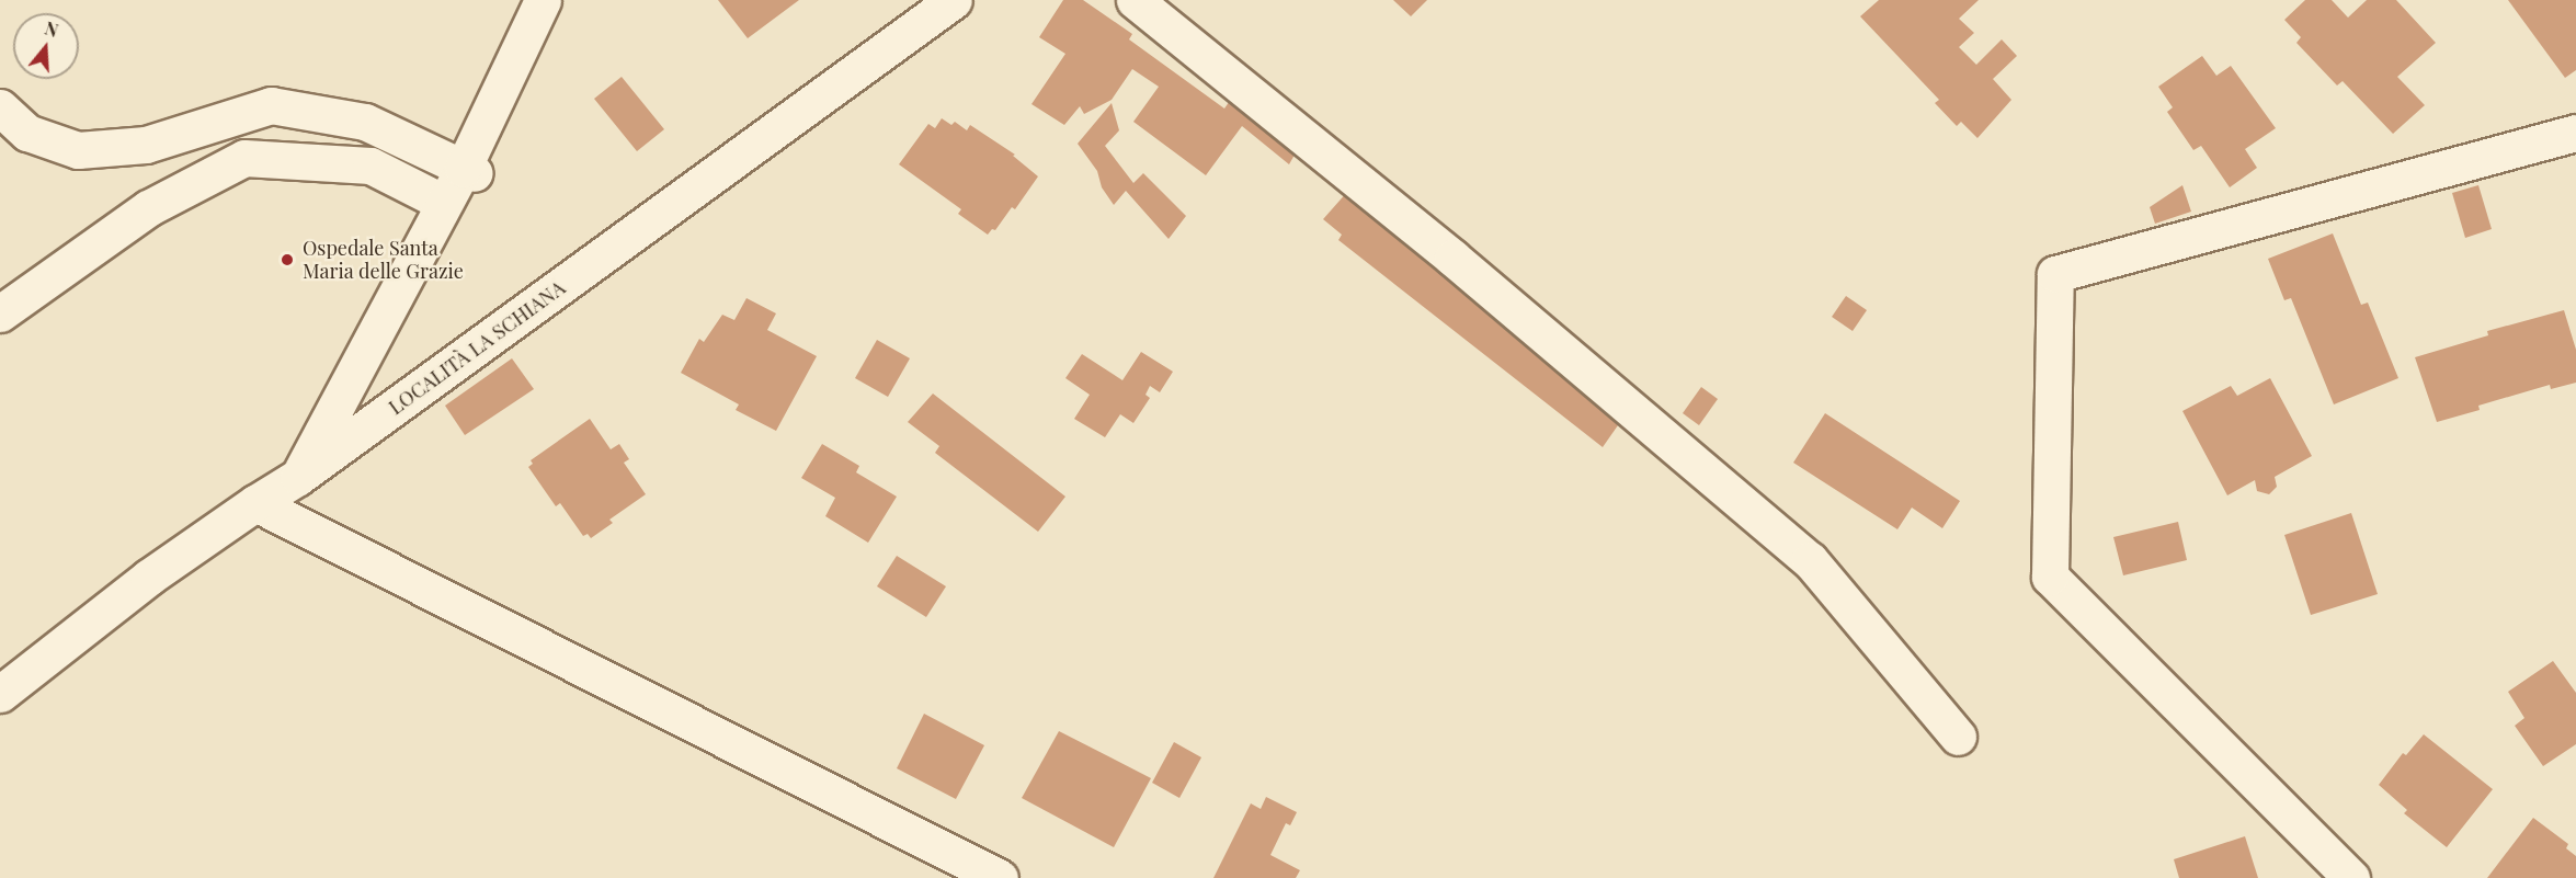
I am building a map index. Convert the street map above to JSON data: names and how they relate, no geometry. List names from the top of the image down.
{
  "streets": {
    "street": ["LOCALITÀ LA SCHIANA"]
  },
  "places": ["Ospedale Santa Maria delle Grazie"],
  "north": "top"
}
